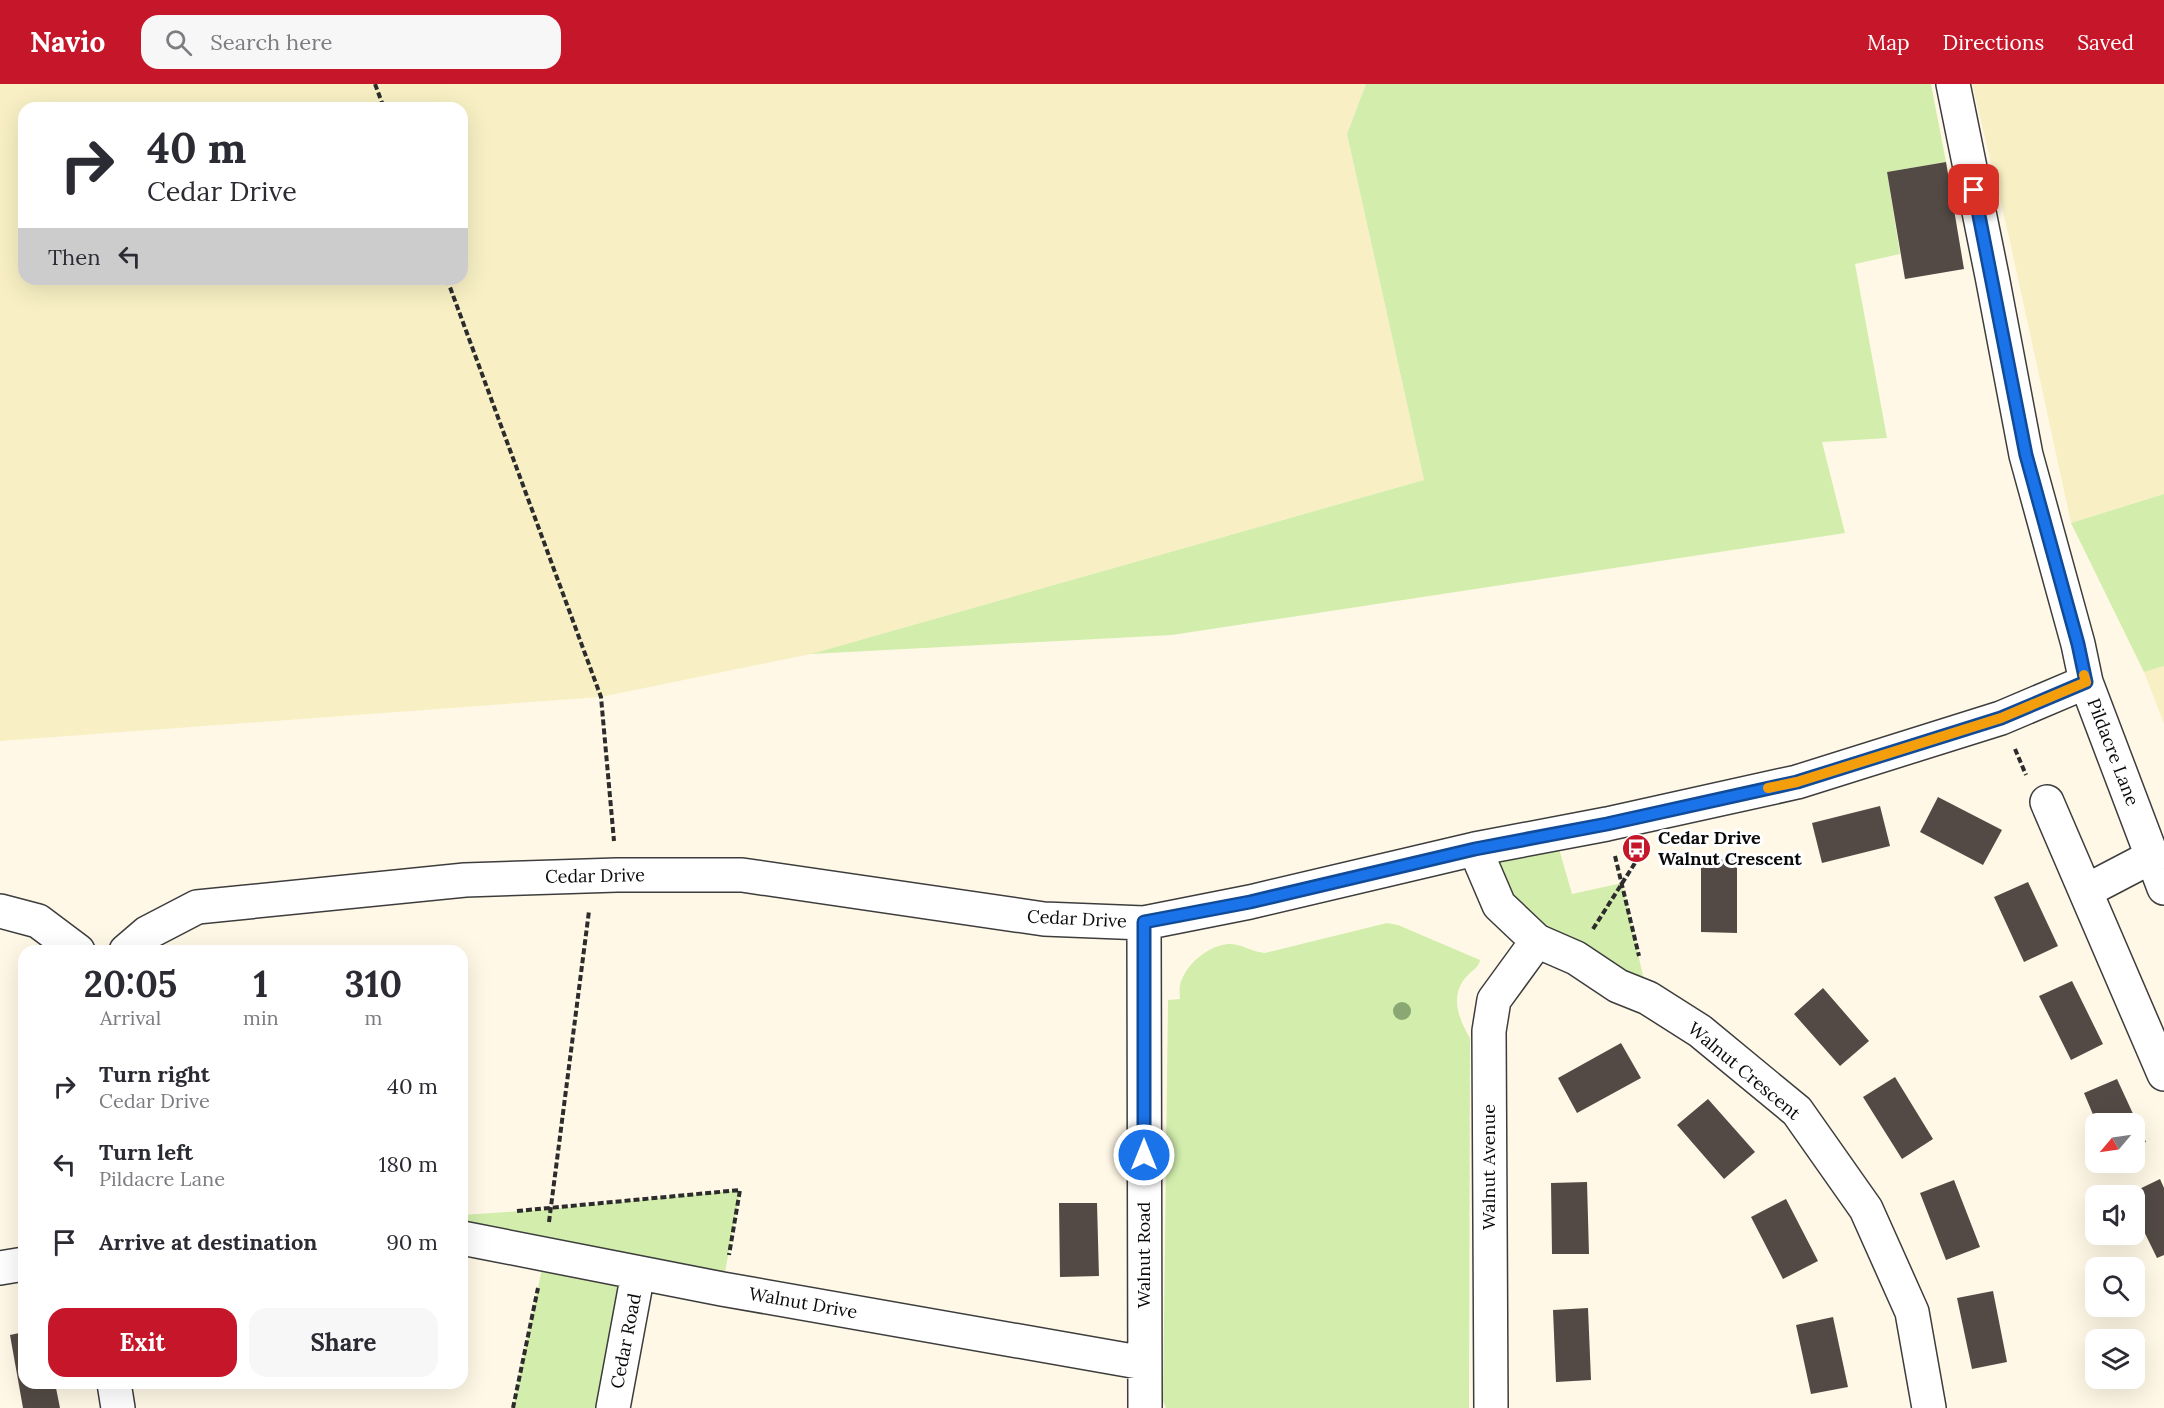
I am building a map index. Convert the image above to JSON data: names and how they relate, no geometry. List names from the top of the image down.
{
  "streets": {
    "street": [
      "Pildacre Lane",
      "Cedar Drive",
      "Walnut Crescent",
      "Walnut Avenue",
      "Walnut Road",
      "Walnut Drive",
      "Cedar Road"
    ]
  },
  "crossings": [
    ["Pildacre Lane", "Cedar Drive"],
    ["Cedar Drive", "Walnut Crescent"],
    ["Cedar Drive", "Walnut Road"],
    ["Walnut Crescent", "Walnut Avenue"],
    ["Walnut Road", "Walnut Drive"],
    ["Walnut Drive", "Cedar Road"]
  ],
  "places": {
    "bus stop": ["Cedar Drive Walnut Crescent"]
  },
  "north": "bottom left",
  "page": {
    "header": "Navio",
    "search": "Search here",
    "nav": ["Map", "Directions", "Saved"],
    "turn": ["40 m", "Cedar Drive"],
    "then": "Then",
    "eta": [
      "20:05",
      "Arrival",
      "1",
      "min",
      "310",
      "m"
    ],
    "list": [
      {
        "name": "Turn right",
        "note": "Cedar Drive",
        "value": "40 m"
      },
      {
        "name": "Turn left",
        "note": "Pildacre Lane",
        "value": "180 m"
      },
      {
        "name": "Arrive at destination",
        "value": "90 m"
      }
    ],
    "buttons": ["Exit", "Share"]
  }
}
